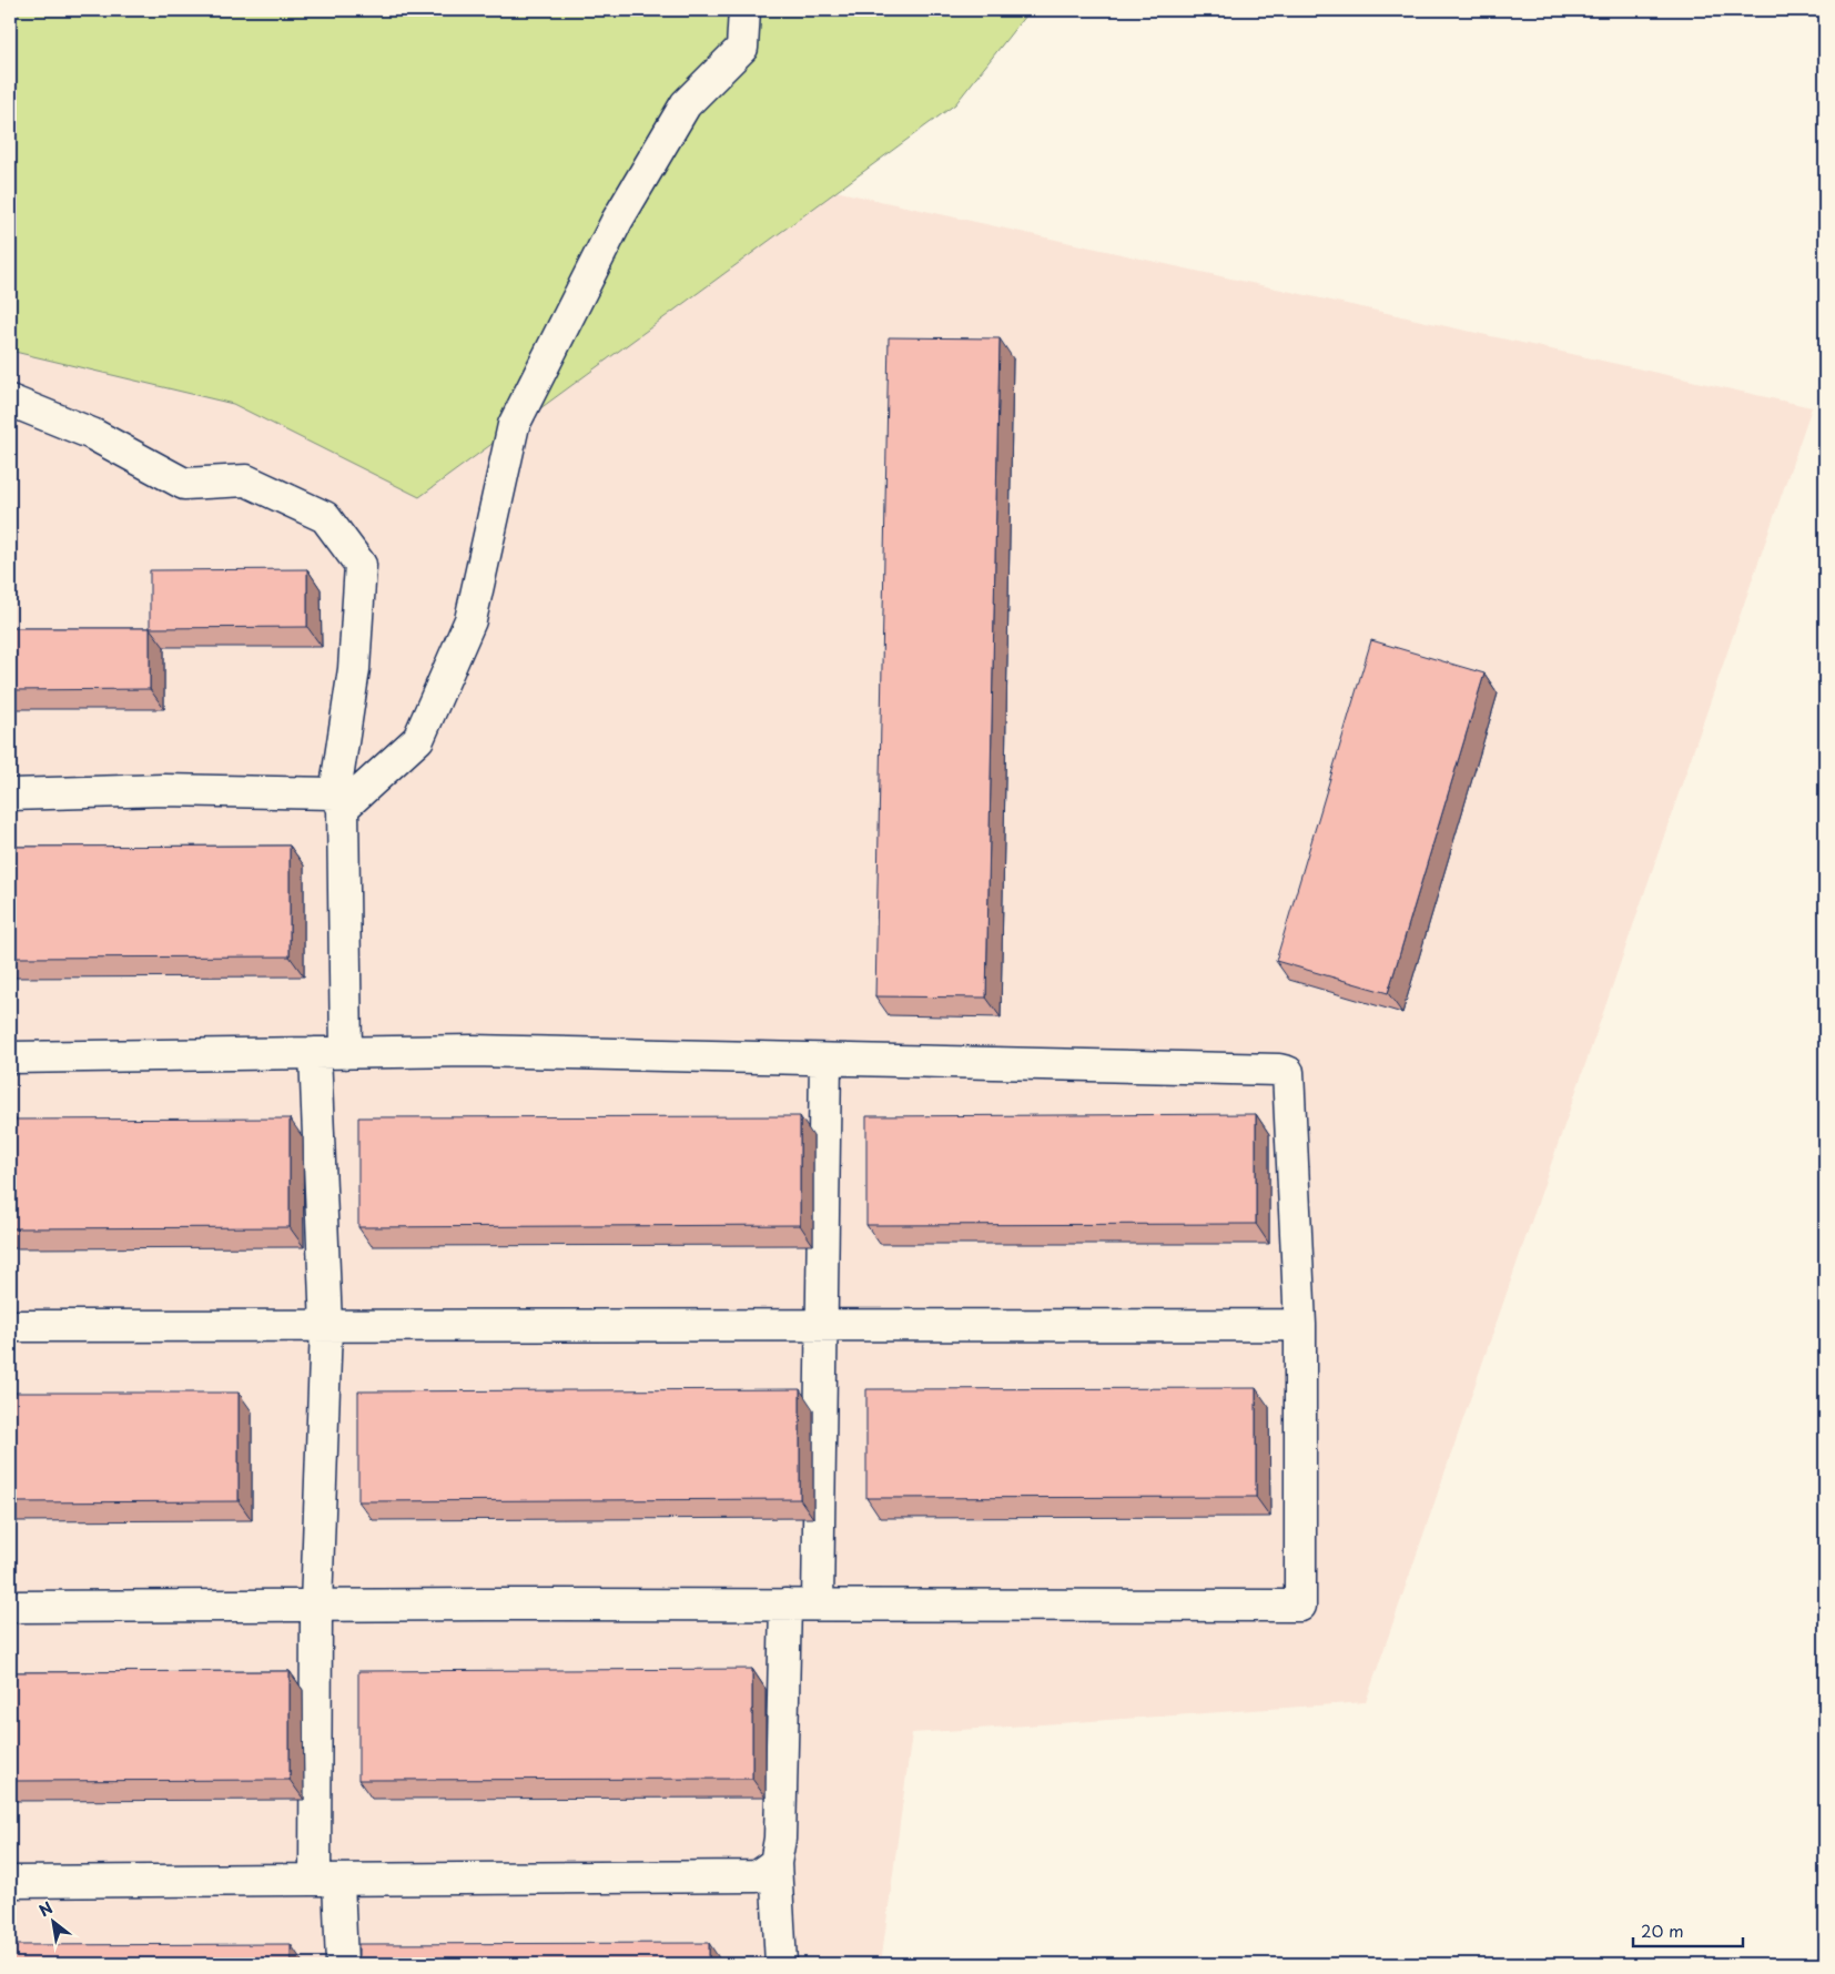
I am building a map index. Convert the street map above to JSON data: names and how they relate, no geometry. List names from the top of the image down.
{
  "scale_bar": "20 m",
  "north": "top left"
}
